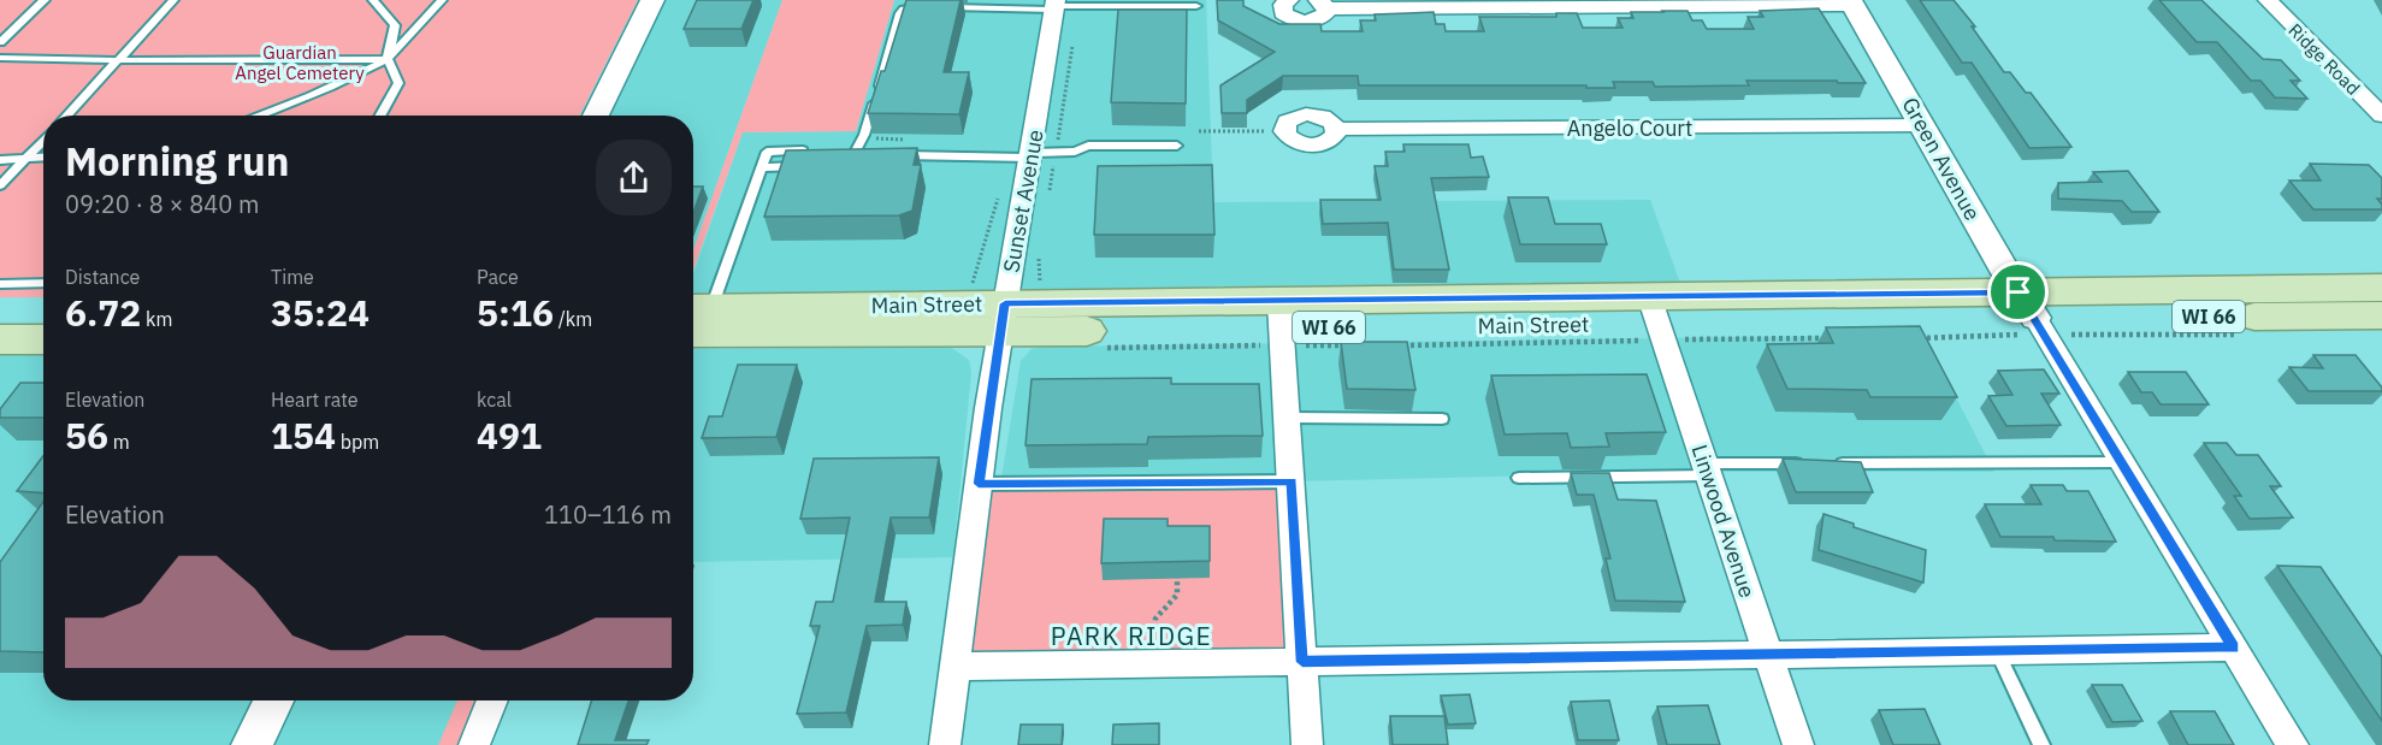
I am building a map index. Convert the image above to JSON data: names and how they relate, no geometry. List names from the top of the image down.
{
  "streets": {
    "main road": ["Main Street", "WI 66"],
    "street": [
      "Ridge Road",
      "Angelo Court",
      "Green Avenue",
      "Sunset Avenue",
      "Linwood Avenue"
    ]
  },
  "crossings": [
    ["Angelo Court", "Green Avenue"],
    ["Green Avenue", "Main Street"],
    ["Sunset Avenue", "Main Street"],
    ["Main Street", "Linwood Avenue"]
  ],
  "districts": ["PARK RIDGE"],
  "parks": ["Guardian Angel Cemetery"],
  "page": {
    "heading": ["Morning run", "09:20 · 8 × 840 m"],
    "stats": [
      ["Distance", "6.72 km"],
      ["Time", "35:24"],
      ["Pace", "5:16 /km"],
      ["Elevation", "56 m"],
      ["Heart rate", "154 bpm"],
      ["kcal", "491"]
    ],
    "chart": ["Elevation", "110–116 m"]
  }
}
